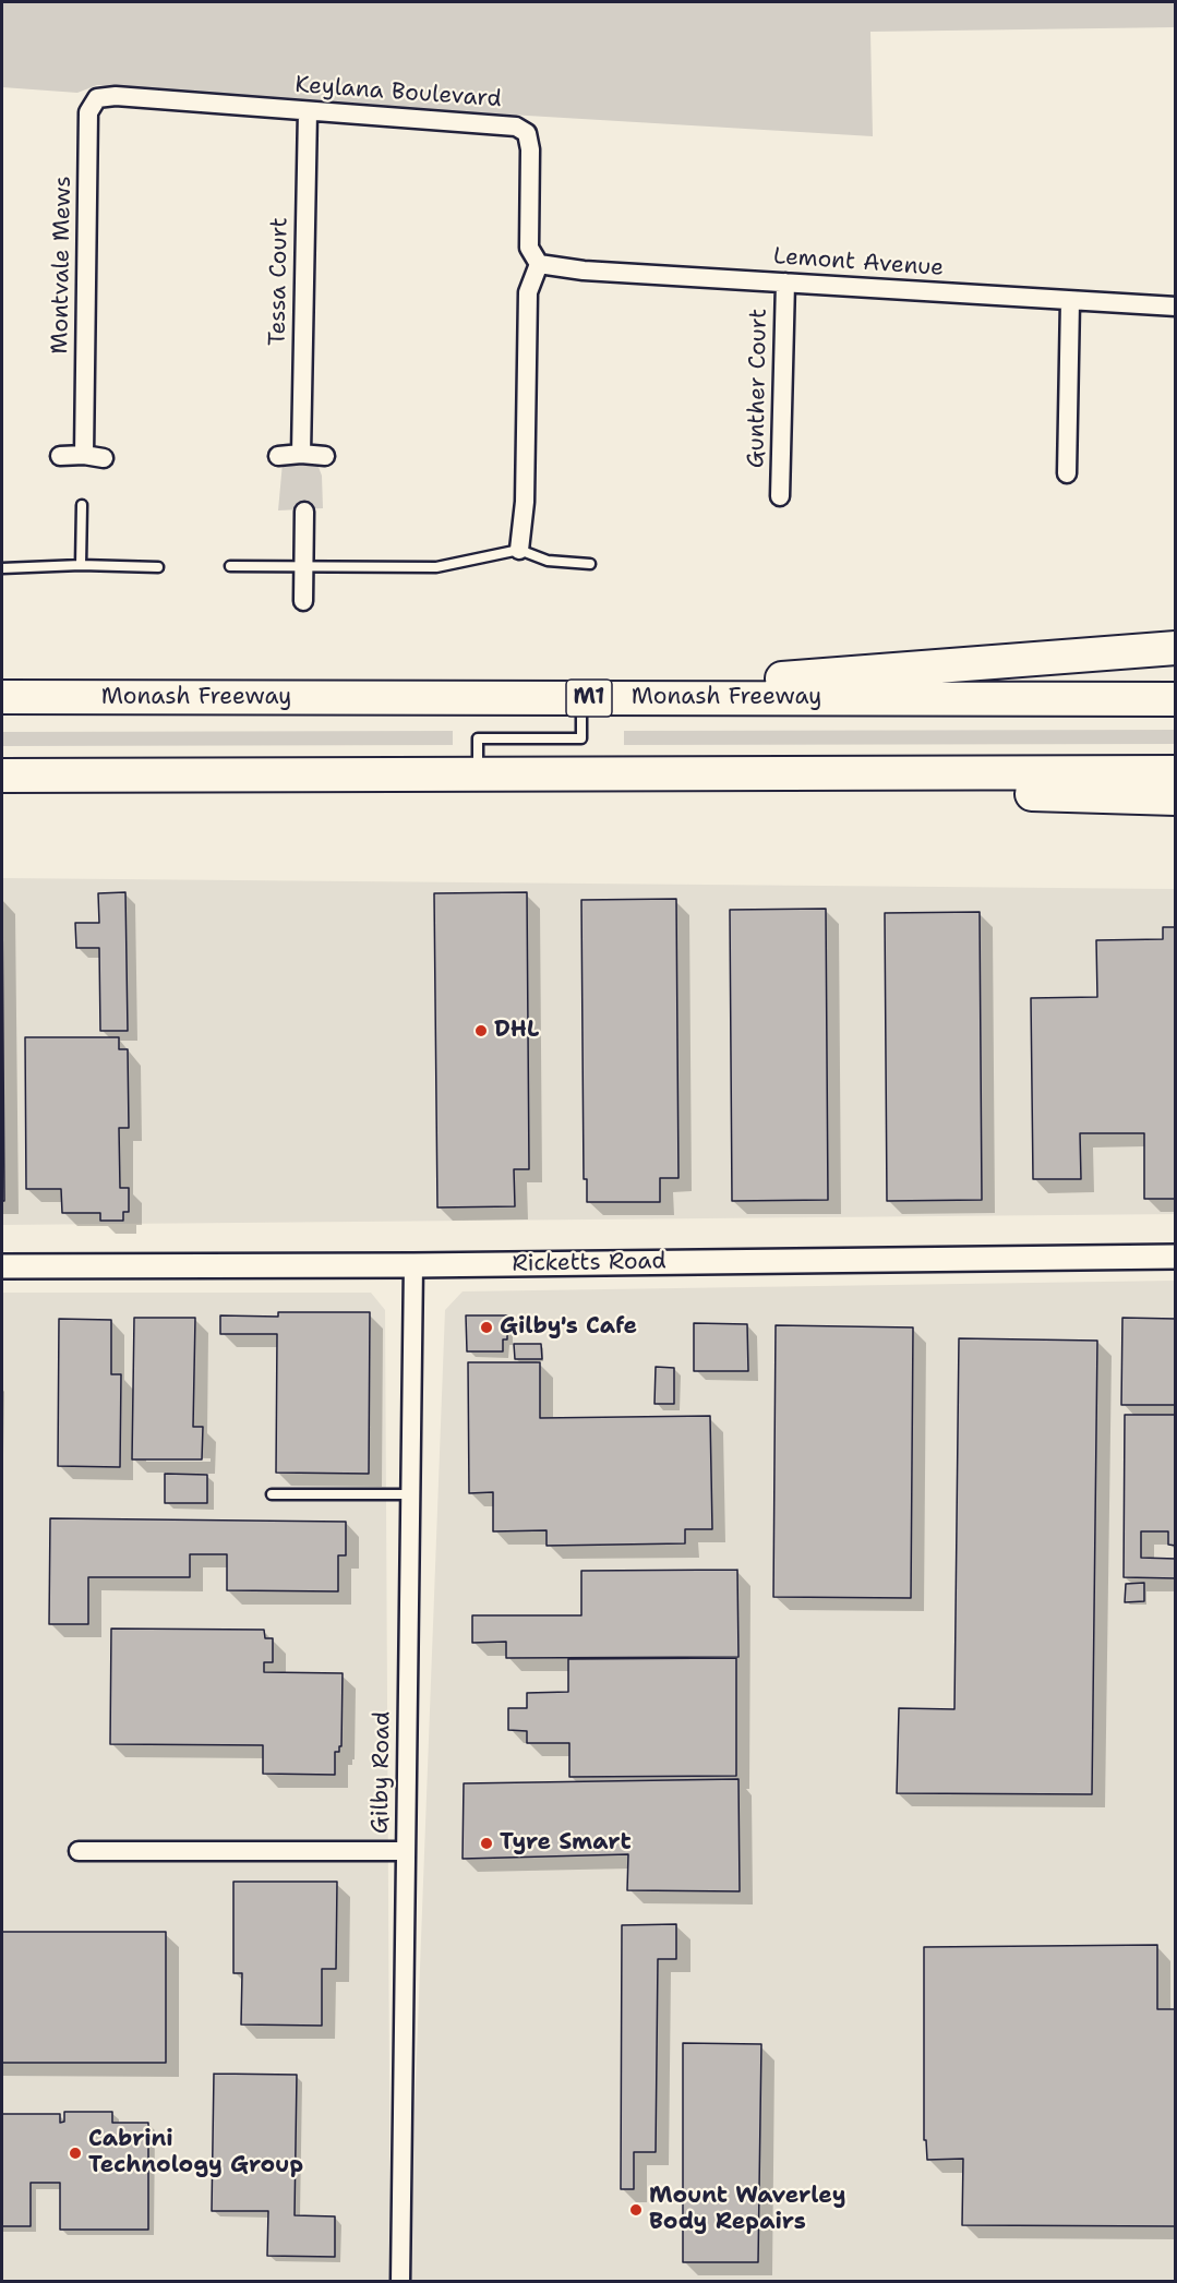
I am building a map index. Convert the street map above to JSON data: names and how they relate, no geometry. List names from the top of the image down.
{
  "streets": {
    "highway": ["Monash Freeway", "M1"],
    "street": [
      "Keylana Boulevard",
      "Lemont Avenue",
      "Montvale Mews",
      "Tessa Court",
      "Gunther Court",
      "Ricketts Road",
      "Gilby Road"
    ]
  },
  "crossings": [
    ["Keylana Boulevard", "Lemont Avenue"],
    ["Keylana Boulevard", "Montvale Mews"],
    ["Keylana Boulevard", "Tessa Court"],
    ["Lemont Avenue", "Gunther Court"],
    ["Ricketts Road", "Gilby Road"]
  ],
  "places": [
    "DHL",
    "Gilby's Cafe",
    "Tyre Smart",
    "Cabrini Technology Group",
    "Mount Waverley Body Repairs"
  ]
}
